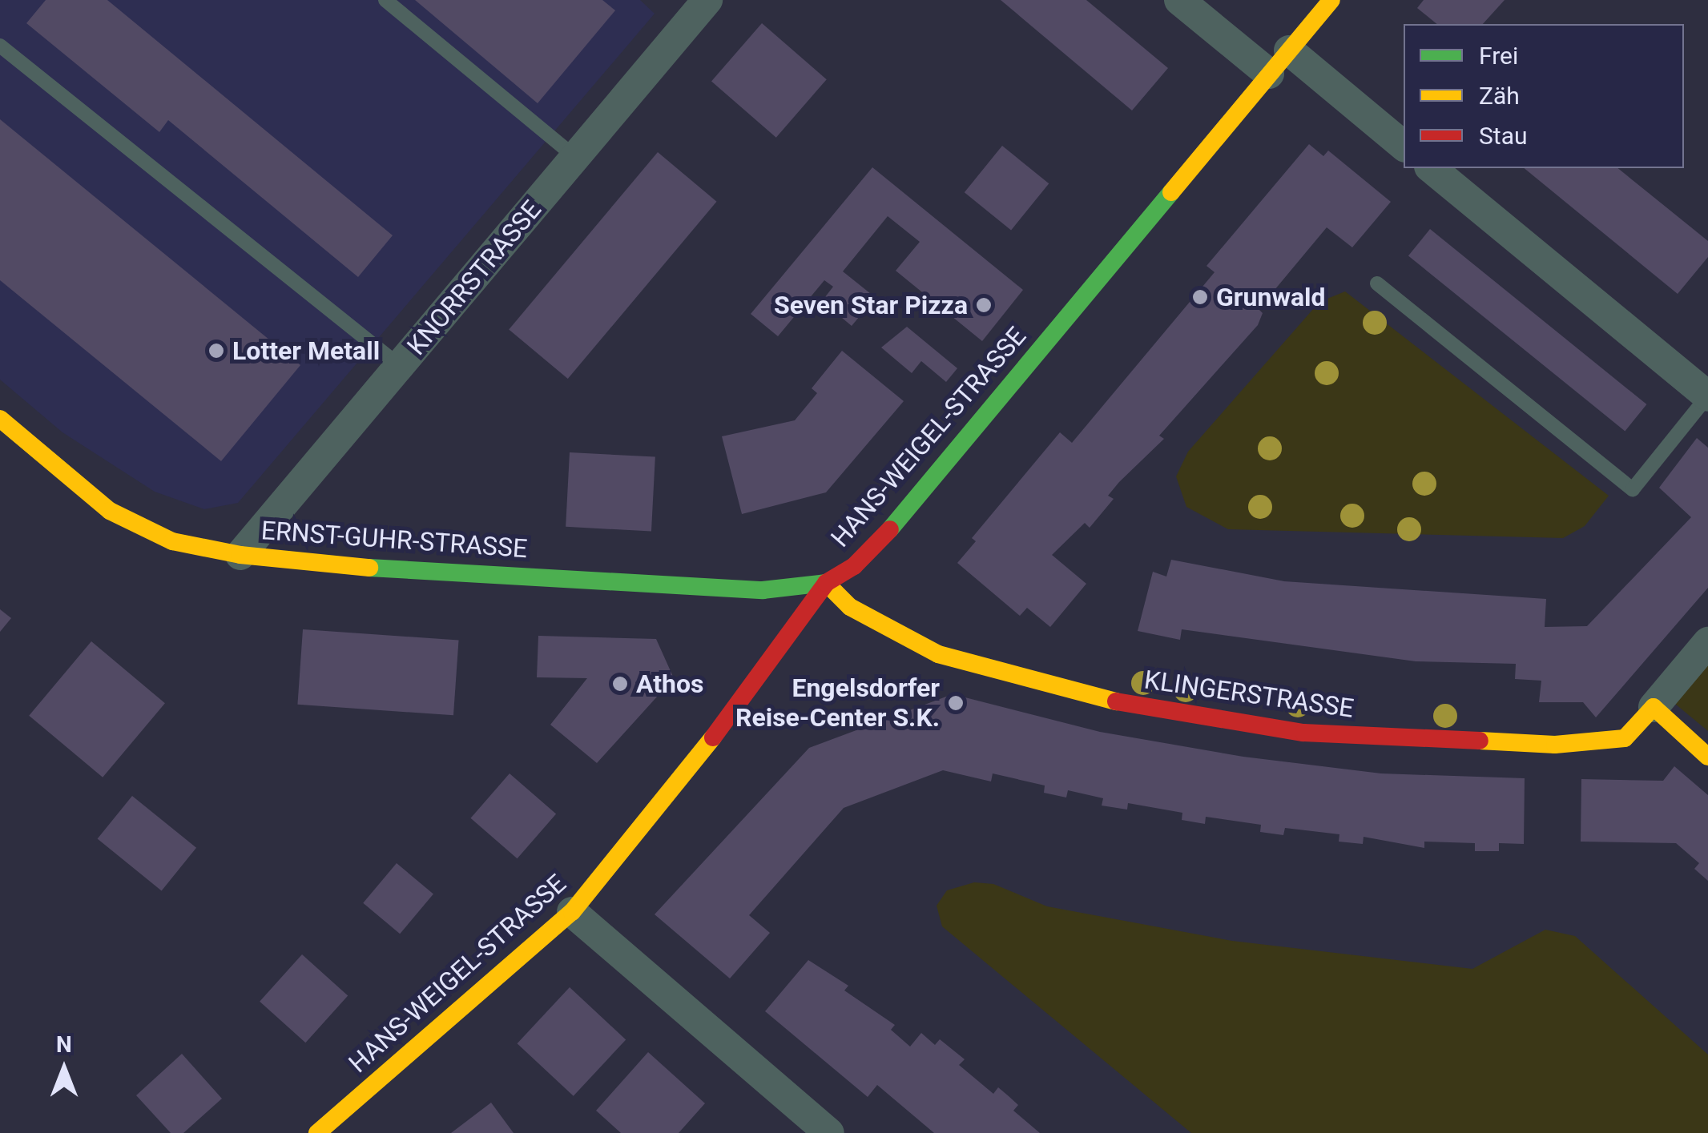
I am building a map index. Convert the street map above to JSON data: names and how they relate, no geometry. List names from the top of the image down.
{
  "streets": {
    "street": [
      "KNORRSTRASSE",
      "HANS-WEIGEL-STRASSE",
      "ERNST-GUHR-STRASSE",
      "KLINGERSTRASSE"
    ]
  },
  "crossings": [
    ["KNORRSTRASSE", "ERNST-GUHR-STRASSE"],
    ["HANS-WEIGEL-STRASSE", "ERNST-GUHR-STRASSE"],
    ["HANS-WEIGEL-STRASSE", "KLINGERSTRASSE"],
    ["ERNST-GUHR-STRASSE", "KLINGERSTRASSE"]
  ],
  "places": [
    "Grunwald",
    "Seven Star Pizza",
    "Lotter Metall",
    "Athos",
    "Engelsdorfer Reise-Center S.K."
  ],
  "legend": ["Frei", "Zäh", "Stau"],
  "north": "top"
}
